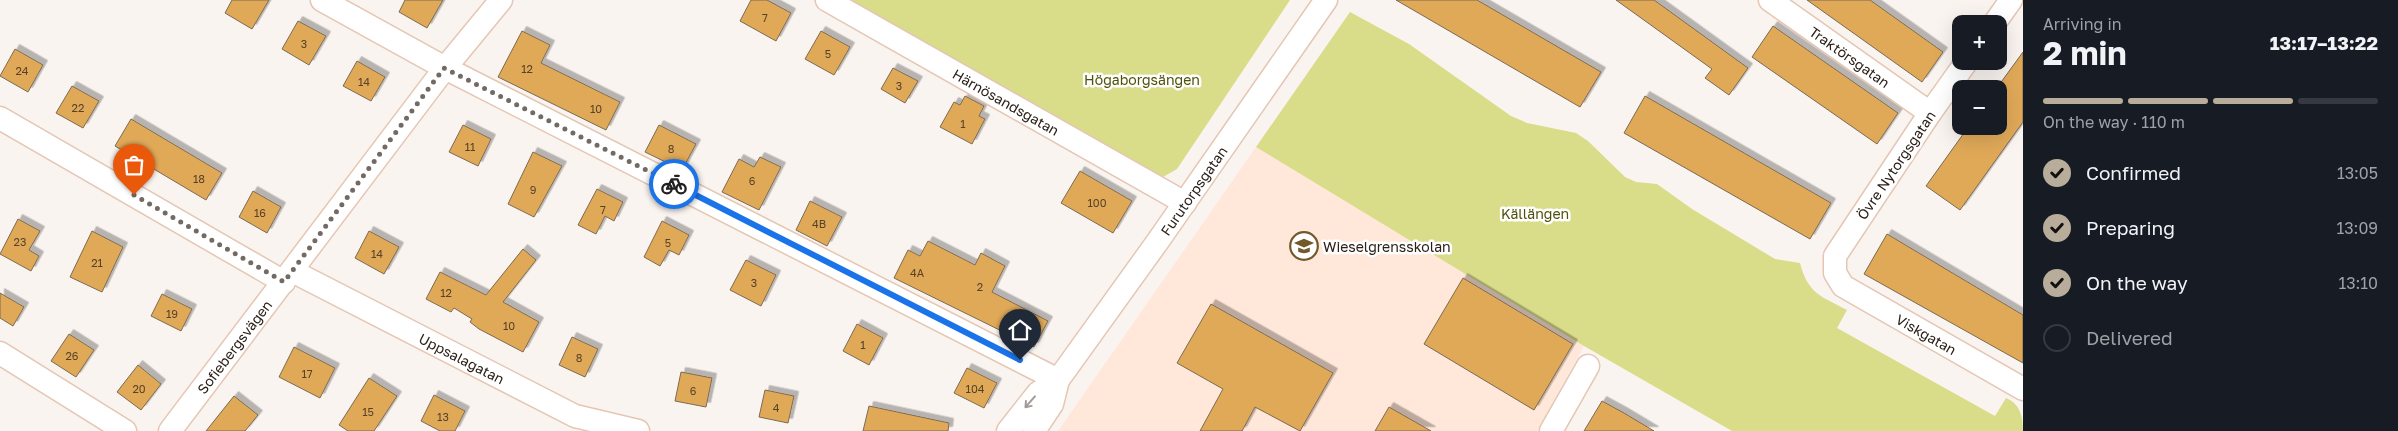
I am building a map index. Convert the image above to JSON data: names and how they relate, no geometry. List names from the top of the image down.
{
  "streets": {
    "street": [
      "Traktörsgatan",
      "Härnösandsgatan",
      "Övre Nytorgsgatan",
      "Furutorpsgatan",
      "Viskgatan",
      "Sofiebergsvägen",
      "Uppsalagatan"
    ]
  },
  "crossings": [
    ["Traktörsgatan", "Övre Nytorgsgatan"],
    ["Härnösandsgatan", "Furutorpsgatan"],
    ["Övre Nytorgsgatan", "Viskgatan"],
    ["Sofiebergsvägen", "Uppsalagatan"]
  ],
  "parks": ["Högaborgsängen", "Källängen"],
  "places": {
    "school or university": ["Wieselgrensskolan"]
  },
  "house_numbers": [
    "7",
    "3",
    "5",
    "12",
    "24",
    "14",
    "3",
    "22",
    "10",
    "1",
    "11",
    "8",
    "18",
    "6",
    "9",
    "100",
    "7",
    "16",
    "4B",
    "23",
    "5",
    "14",
    "21",
    "4A",
    "3",
    "2",
    "12",
    "19",
    "10",
    "1",
    "26",
    "8",
    "17",
    "20",
    "104",
    "6",
    "4",
    "15",
    "13"
  ],
  "page": {
    "heading": ["2 min", "Arriving in", "13:17–13:22"],
    "map_buttons": ["+", "−"],
    "bar": "On the way · 110 m",
    "list": [
      ["Confirmed", "13:05"],
      ["Preparing", "13:09"],
      ["On the way", "13:10"],
      "Delivered"
    ]
  }
}
